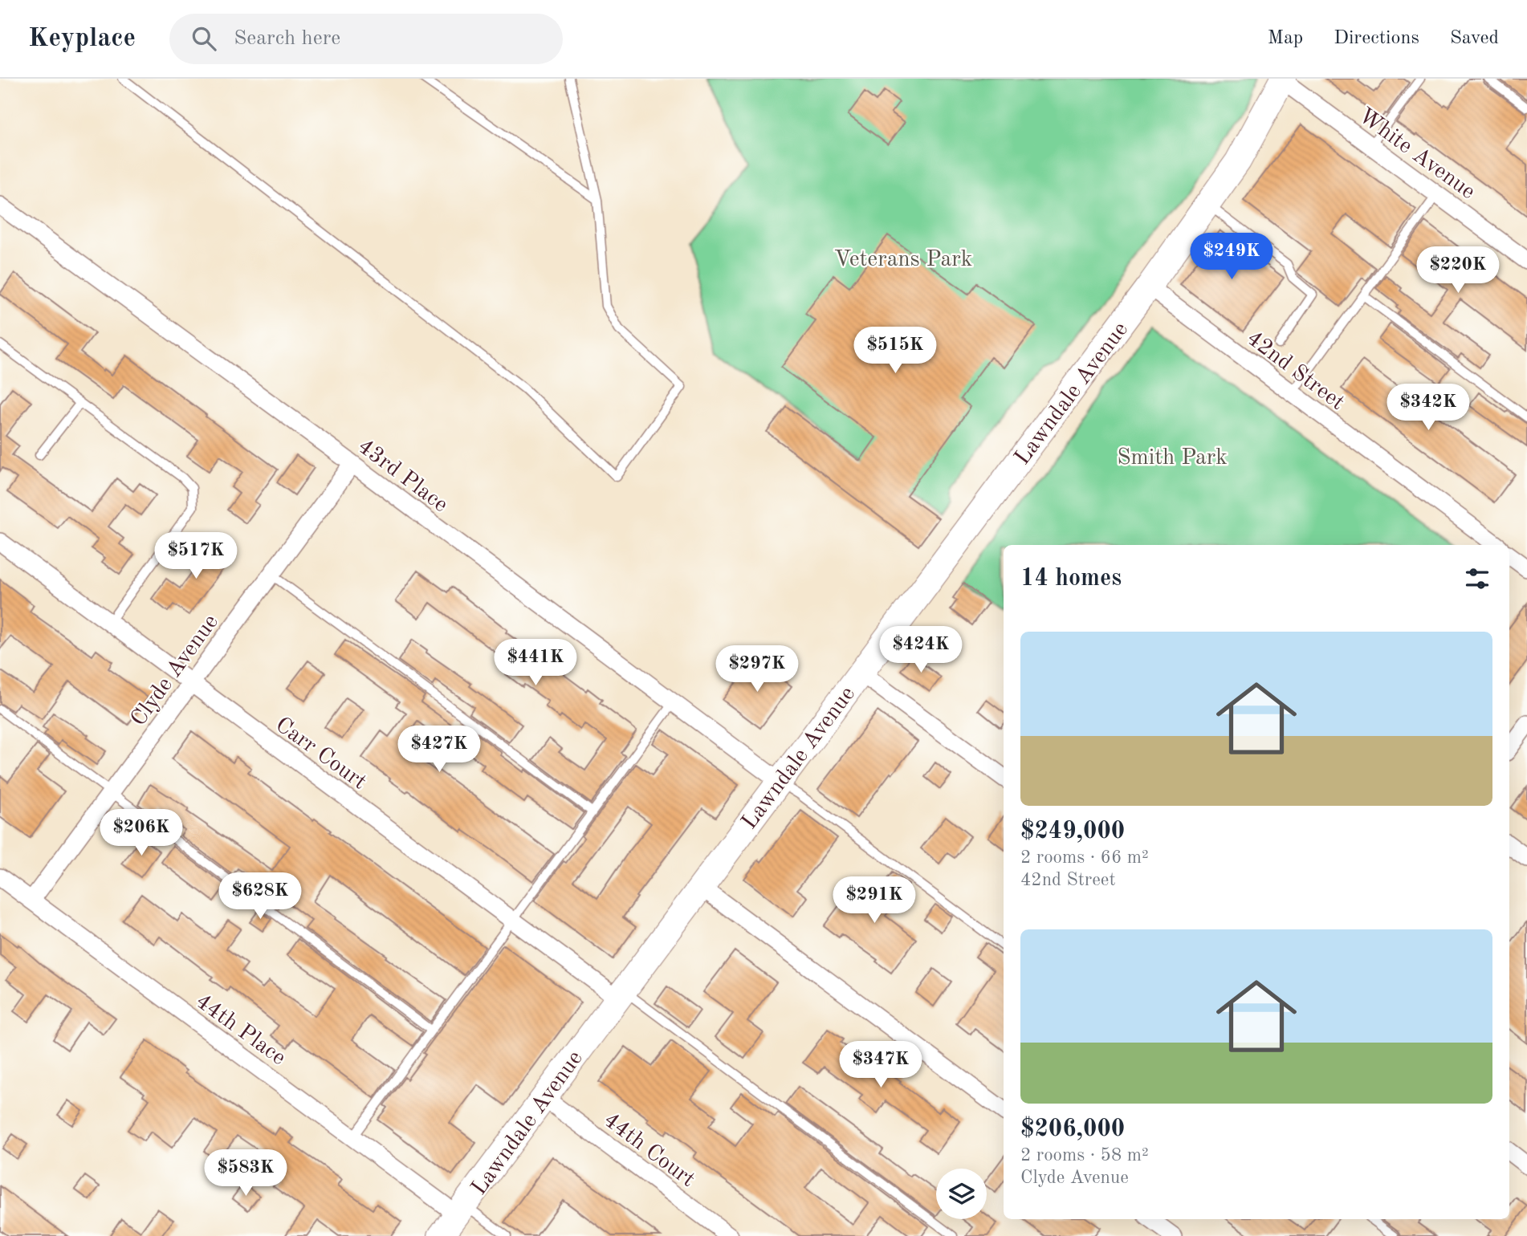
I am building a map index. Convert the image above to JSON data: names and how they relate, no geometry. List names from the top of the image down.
{
  "streets": {
    "street": [
      "White Avenue",
      "42nd Street",
      "Lawndale Avenue",
      "43rd Place",
      "Clyde Avenue",
      "Carr Court",
      "44th Place",
      "44th Court"
    ]
  },
  "crossings": [
    ["White Avenue", "Lawndale Avenue"],
    ["42nd Street", "Lawndale Avenue"],
    ["Lawndale Avenue", "43rd Place"],
    ["Lawndale Avenue", "Carr Court"],
    ["Lawndale Avenue", "44th Place"],
    ["Lawndale Avenue", "44th Court"],
    ["43rd Place", "Clyde Avenue"],
    ["Clyde Avenue", "Carr Court"],
    ["Clyde Avenue", "44th Place"]
  ],
  "parks": ["Veterans Park", "Smith Park"],
  "page": {
    "header": "Keyplace",
    "search": "Search here",
    "nav": ["Map", "Directions", "Saved"],
    "price": [
      "$249K",
      "$220K",
      "$515K",
      "$342K",
      "$517K",
      "$424K",
      "$441K",
      "$297K",
      "$427K",
      "$206K",
      "$628K",
      "$291K",
      "$347K",
      "$583K"
    ],
    "heading": "14 homes",
    "list": [
      {
        "name": "$249,000",
        "note": "2 rooms · 66 m² · 42nd Street"
      },
      {
        "name": "$206,000",
        "note": "2 rooms · 58 m² · Clyde Avenue"
      }
    ]
  }
}
